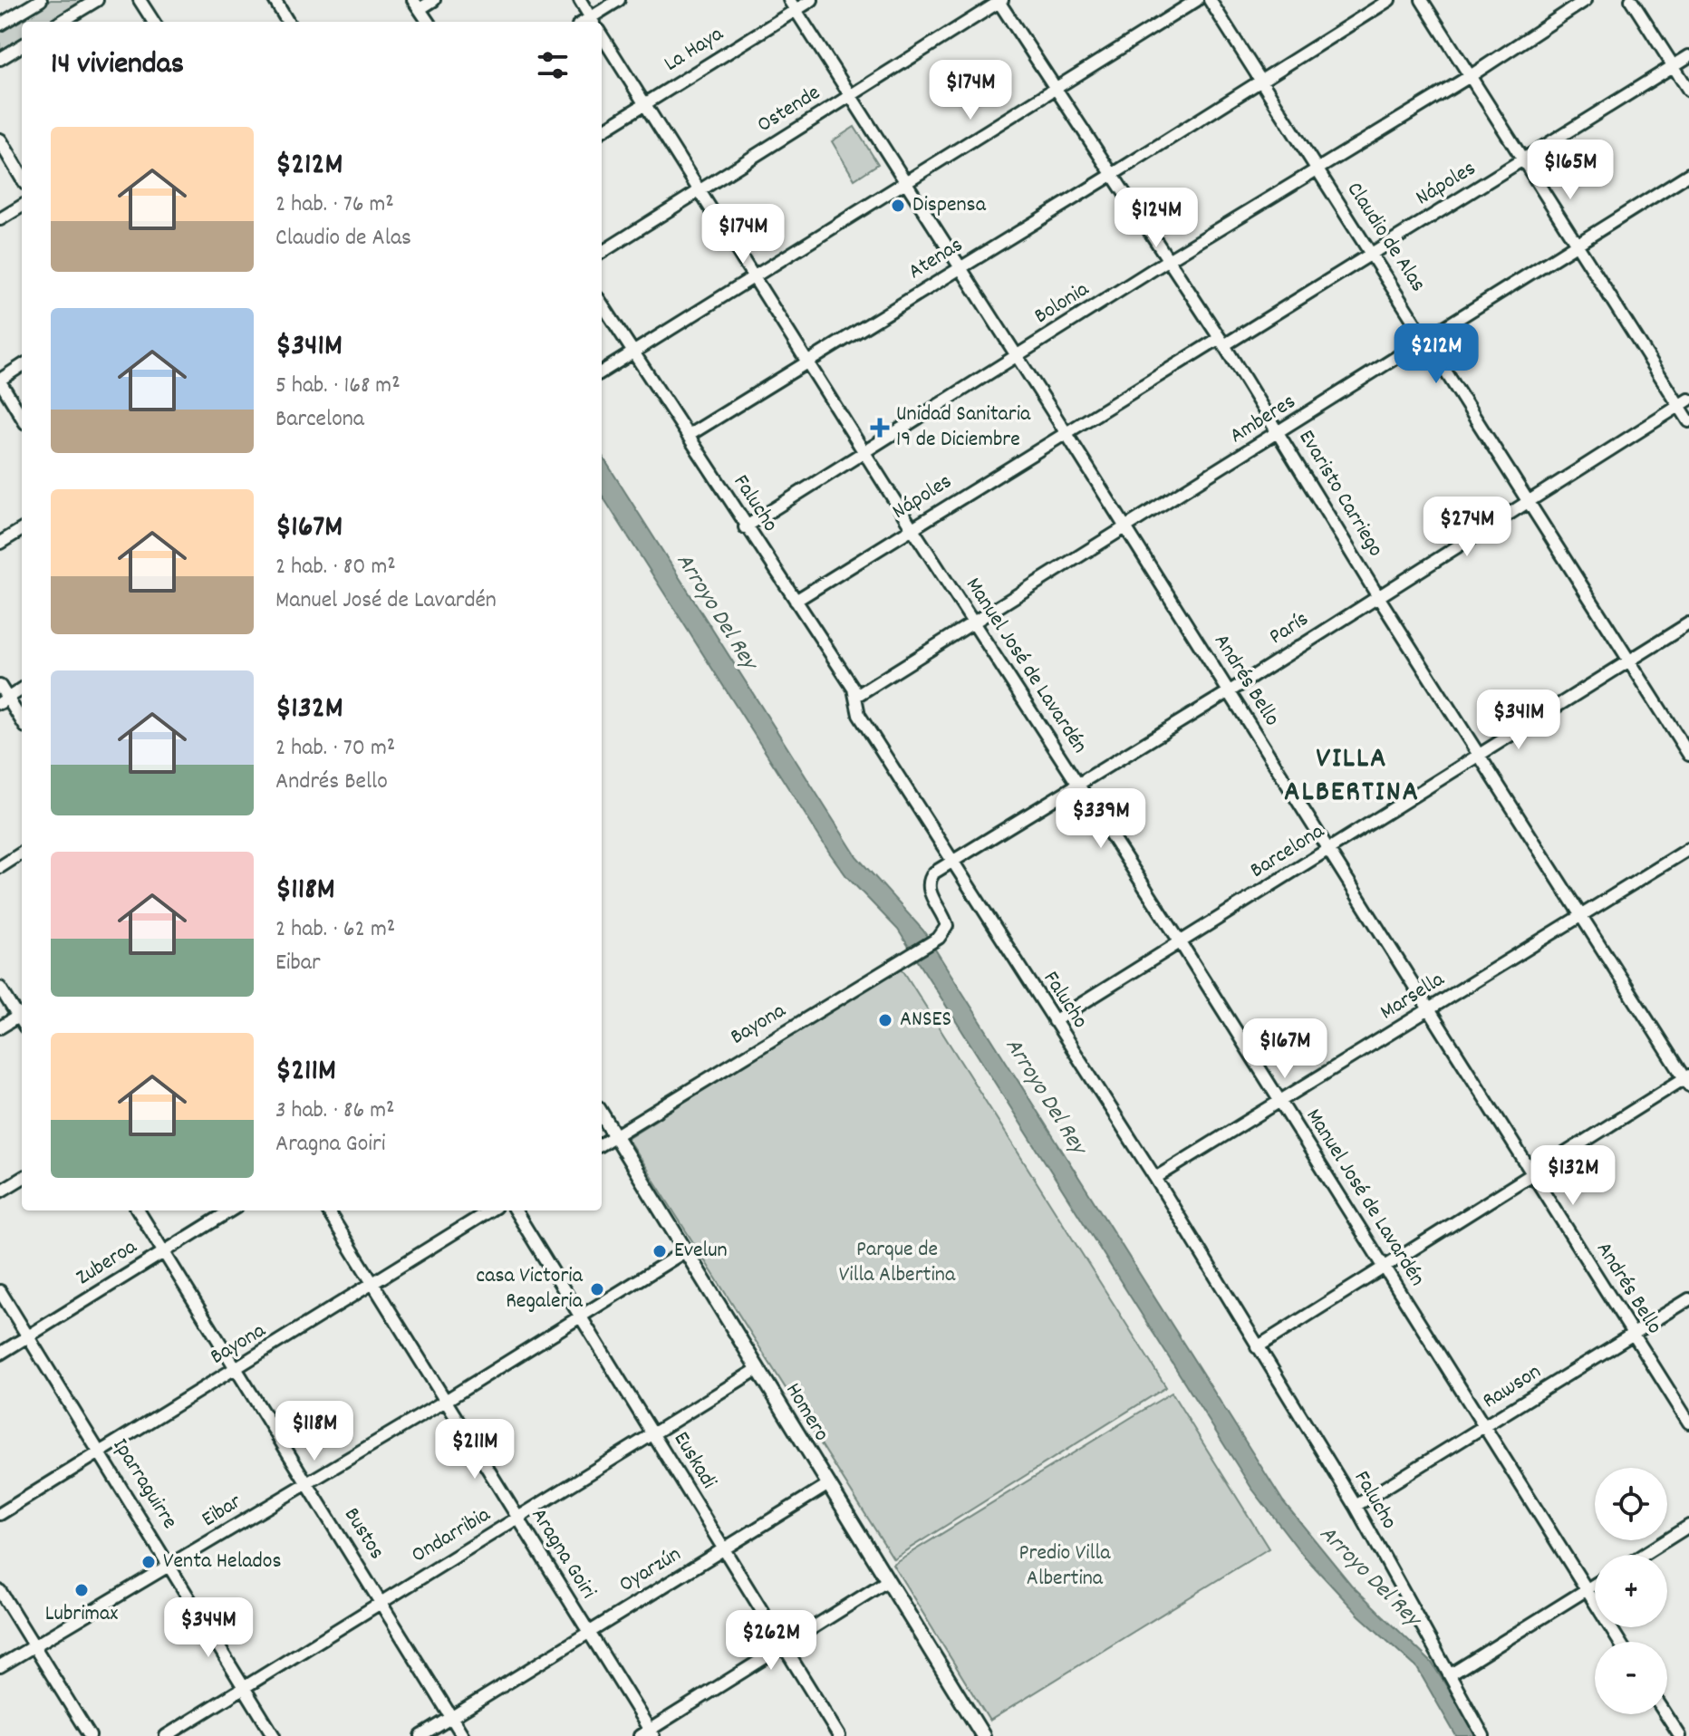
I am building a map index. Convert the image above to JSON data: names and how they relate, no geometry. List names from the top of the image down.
{
  "streets": {
    "main road": ["Homero"],
    "street": [
      "La Haya",
      "Ostende",
      "Nápoles",
      "Claudio de Alas",
      "Atenas",
      "Bolonia",
      "Amberes",
      "Evaristo Carriego",
      "Falucho",
      "París",
      "Manuel José de Lavardén",
      "Andrés Bello",
      "Barcelona",
      "Marsella",
      "Bayona",
      "Zuberoa",
      "Rawson",
      "Euskadi",
      "Iparraguirre",
      "Eibar",
      "Bustos",
      "Ondarribia",
      "Aragna Goiri",
      "Oyarzún"
    ]
  },
  "crossings": [
    ["La Haya", "Manuel José de Lavardén"],
    ["La Haya", "Andrés Bello"],
    ["Ostende", "Evaristo Carriego"],
    ["Ostende", "Manuel José de Lavardén"],
    ["Ostende", "Andrés Bello"],
    ["Nápoles", "Claudio de Alas"],
    ["Nápoles", "Evaristo Carriego"],
    ["Nápoles", "Falucho"],
    ["Nápoles", "Manuel José de Lavardén"],
    ["Nápoles", "Andrés Bello"],
    ["Claudio de Alas", "Atenas"],
    ["Claudio de Alas", "Bolonia"],
    ["Claudio de Alas", "Amberes"],
    ["Claudio de Alas", "París"],
    ["Claudio de Alas", "Barcelona"],
    ["Atenas", "Evaristo Carriego"],
    ["Atenas", "Falucho"],
    ["Atenas", "Manuel José de Lavardén"],
    ["Atenas", "Andrés Bello"],
    ["Bolonia", "Evaristo Carriego"],
    ["Bolonia", "Falucho"],
    ["Bolonia", "Manuel José de Lavardén"],
    ["Bolonia", "Andrés Bello"],
    ["Amberes", "Evaristo Carriego"],
    ["Amberes", "Falucho"],
    ["Amberes", "Manuel José de Lavardén"],
    ["Amberes", "Andrés Bello"],
    ["Evaristo Carriego", "París"],
    ["Evaristo Carriego", "Barcelona"],
    ["Evaristo Carriego", "Marsella"],
    ["Falucho", "París"],
    ["Falucho", "Barcelona"],
    ["Falucho", "Marsella"],
    ["Falucho", "Rawson"],
    ["París", "Manuel José de Lavardén"],
    ["París", "Andrés Bello"],
    ["París", "Bayona"],
    ["Manuel José de Lavardén", "Barcelona"],
    ["Manuel José de Lavardén", "Marsella"],
    ["Manuel José de Lavardén", "Rawson"],
    ["Andrés Bello", "Barcelona"],
    ["Andrés Bello", "Marsella"],
    ["Andrés Bello", "Rawson"],
    ["Bayona", "Homero"],
    ["Bayona", "Iparraguirre"],
    ["Bayona", "Bustos"],
    ["Bayona", "Aragna Goiri"],
    ["Zuberoa", "Iparraguirre"],
    ["Zuberoa", "Bustos"],
    ["Homero", "Eibar"],
    ["Homero", "Ondarribia"],
    ["Homero", "Oyarzún"],
    ["Euskadi", "Eibar"],
    ["Euskadi", "Ondarribia"],
    ["Euskadi", "Oyarzún"],
    ["Iparraguirre", "Eibar"],
    ["Iparraguirre", "Ondarribia"],
    ["Eibar", "Bustos"],
    ["Eibar", "Aragna Goiri"],
    ["Bustos", "Ondarribia"],
    ["Bustos", "Oyarzún"],
    ["Ondarribia", "Aragna Goiri"],
    ["Aragna Goiri", "Oyarzún"]
  ],
  "districts": ["VILLA ALBERTINA"],
  "water": ["Arroyo Del Rey"],
  "parks": ["Parque de Villa Albertina", "Predio Villa Albertina"],
  "places": {
    "other": [
      "Dispensa",
      "ANSES",
      "Evelun",
      "casa Victoria Regaleria",
      "Venta Helados",
      "Lubrimax"
    ],
    "health": ["Unidad Sanitaria 19 de Diciembre"]
  },
  "page": {
    "heading": "14 viviendas",
    "price": [
      "$174M",
      "$165M",
      "$124M",
      "$174M",
      "$212M",
      "$274M",
      "$341M",
      "$339M",
      "$167M",
      "$132M",
      "$118M",
      "$211M",
      "$344M",
      "$262M"
    ],
    "list": [
      {
        "name": "$212M",
        "note": "2 hab. · 76 m² · Claudio de Alas"
      },
      {
        "name": "$341M",
        "note": "5 hab. · 168 m² · Barcelona"
      },
      {
        "name": "$167M",
        "note": "2 hab. · 80 m² · Manuel José de Lavardén"
      },
      {
        "name": "$132M",
        "note": "2 hab. · 70 m² · Andrés Bello"
      },
      {
        "name": "$118M",
        "note": "2 hab. · 62 m² · Eibar"
      },
      {
        "name": "$211M",
        "note": "3 hab. · 86 m² · Aragna Goiri"
      }
    ],
    "map_buttons": ["+", "−"]
  }
}
